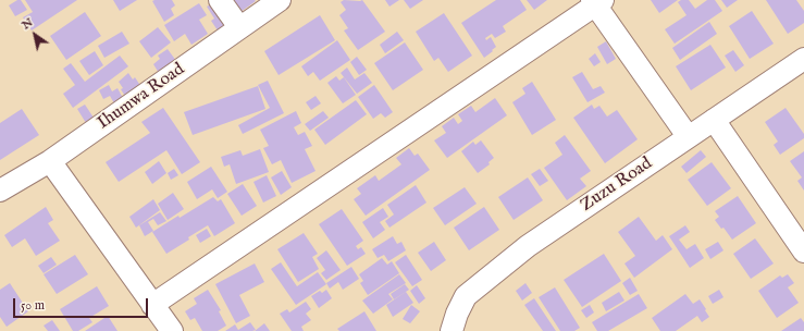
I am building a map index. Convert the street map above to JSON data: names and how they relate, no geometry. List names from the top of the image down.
{
  "streets": {
    "street": ["Ihumwa Road", "Zuzu Road"]
  },
  "scale_bar": "50 m",
  "north": "top left"
}
